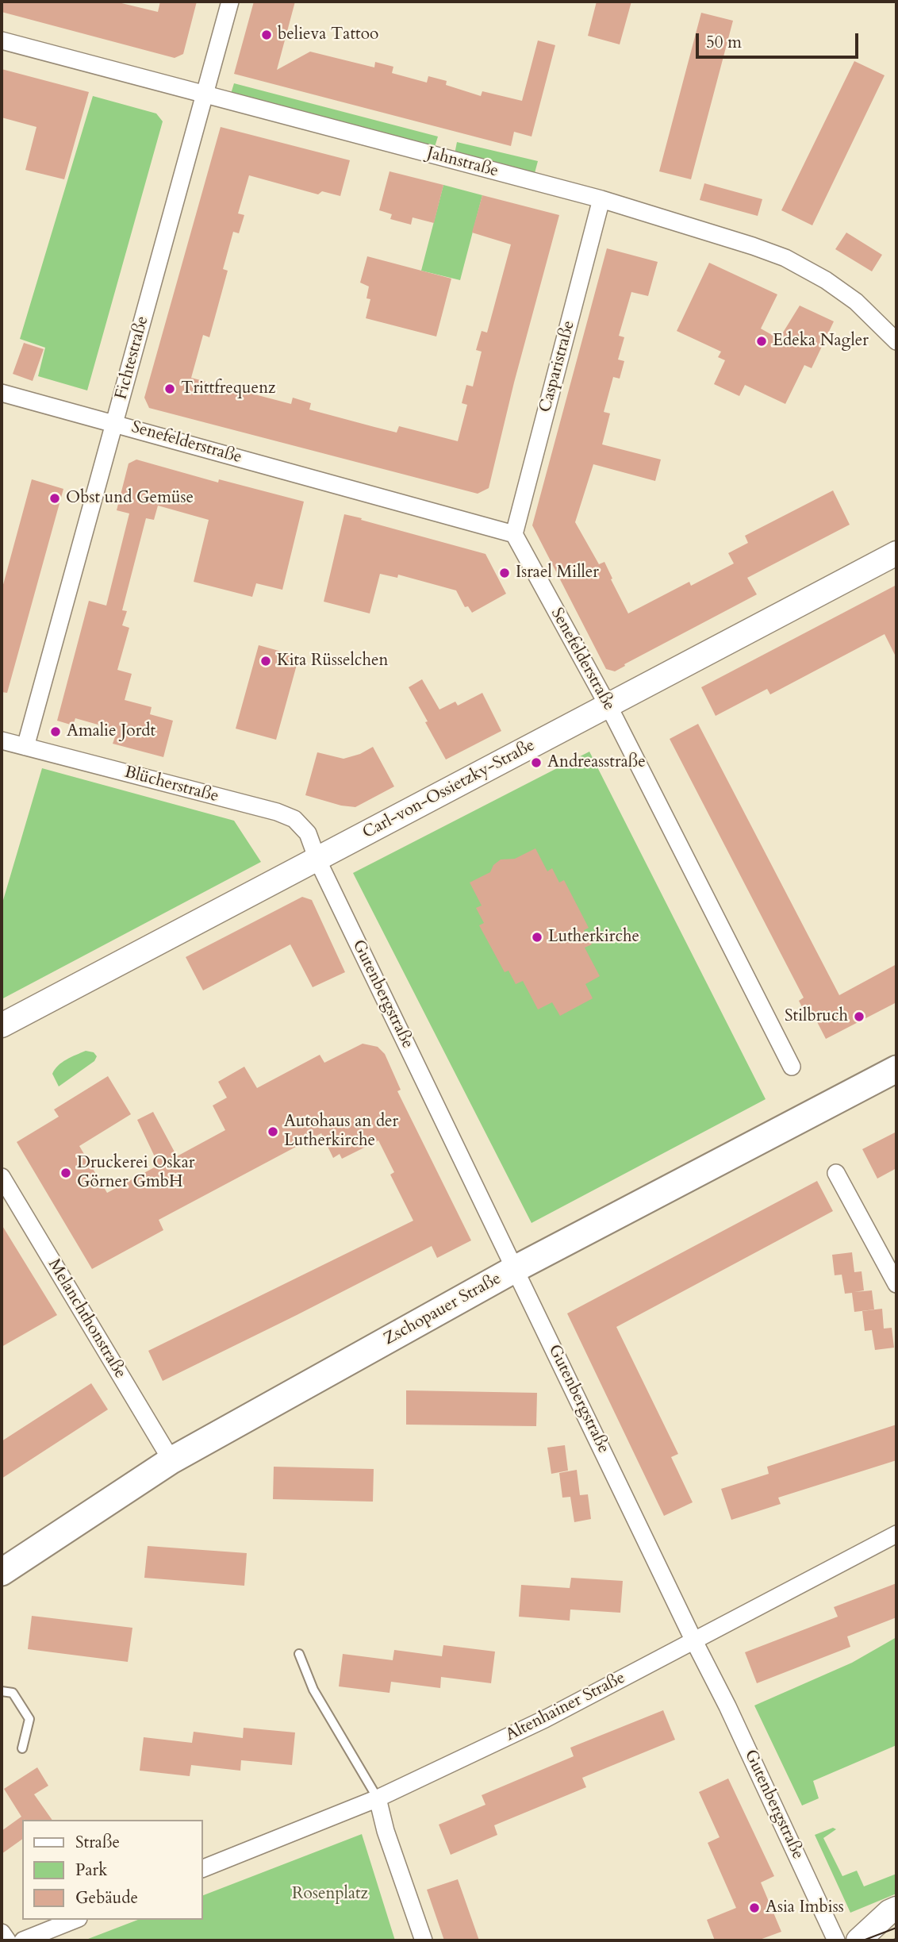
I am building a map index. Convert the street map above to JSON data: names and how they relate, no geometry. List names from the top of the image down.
{
  "streets": {
    "main road": ["Zschopauer Straße"],
    "street": [
      "Jahnstraße",
      "Fichtestraße",
      "Casparistraße",
      "Senefelderstraße",
      "Blücherstraße",
      "Carl-von-Ossietzky-Straße",
      "Gutenbergstraße",
      "Melanchthonstraße",
      "Altenhainer Straße"
    ]
  },
  "crossings": [
    ["Jahnstraße", "Fichtestraße"],
    ["Jahnstraße", "Casparistraße"],
    ["Fichtestraße", "Senefelderstraße"],
    ["Fichtestraße", "Blücherstraße"],
    ["Casparistraße", "Senefelderstraße"],
    ["Senefelderstraße", "Carl-von-Ossietzky-Straße"],
    ["Blücherstraße", "Carl-von-Ossietzky-Straße"],
    ["Blücherstraße", "Gutenbergstraße"],
    ["Carl-von-Ossietzky-Straße", "Gutenbergstraße"],
    ["Gutenbergstraße", "Zschopauer Straße"],
    ["Gutenbergstraße", "Altenhainer Straße"],
    ["Zschopauer Straße", "Melanchthonstraße"]
  ],
  "parks": ["Rosenplatz"],
  "places": [
    "believa Tattoo",
    "Edeka Nagler",
    "Trittfrequenz",
    "Obst und Gemüse",
    "Israel Miller",
    "Kita Rüsselchen",
    "Amalie Jordt",
    "Andreasstraße",
    "Lutherkirche",
    "Stilbruch",
    "Autohaus an der Lutherkirche",
    "Druckerei Oskar Görner GmbH",
    "Asia Imbiss"
  ],
  "legend": ["Straße", "Park", "Gebäude"],
  "scale_bar": "50 m"
}
